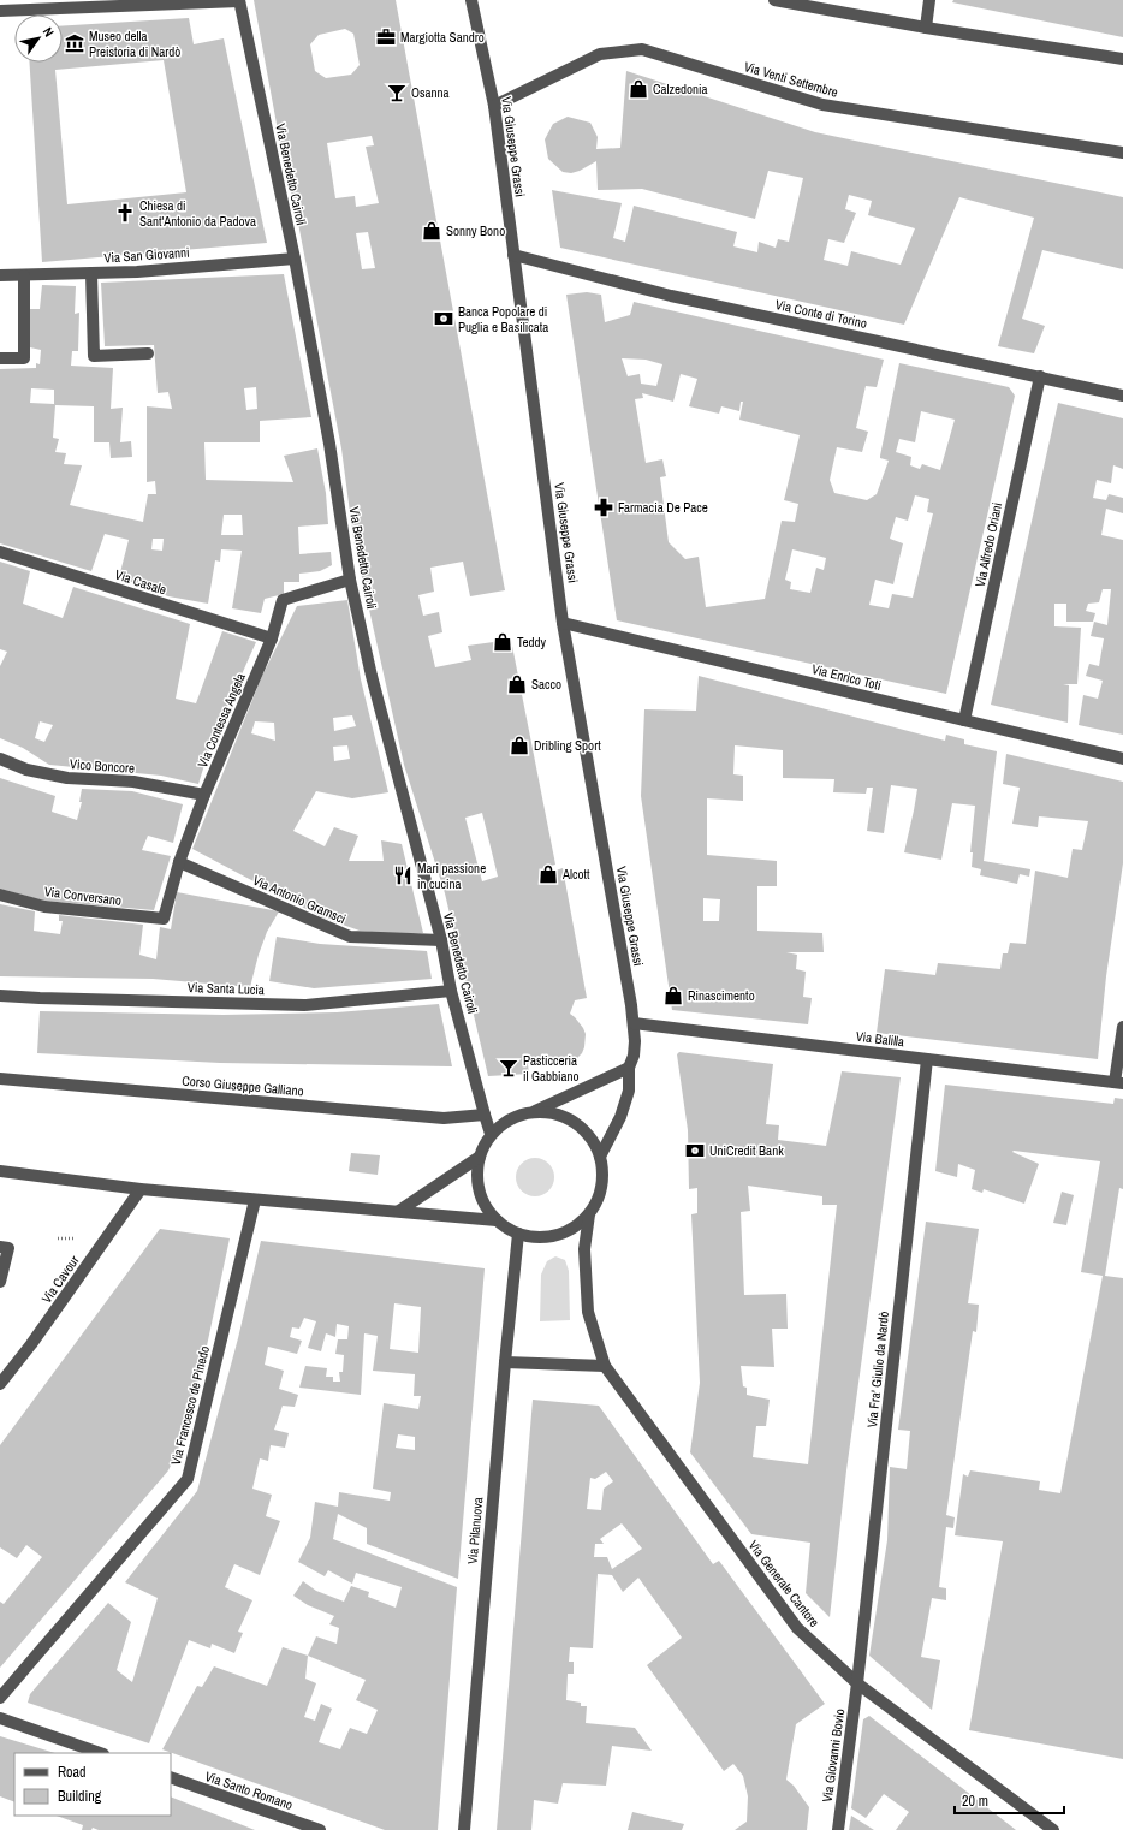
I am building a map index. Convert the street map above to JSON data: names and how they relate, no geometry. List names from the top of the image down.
{
  "streets": {
    "street": [
      "Via Venti Settembre",
      "Via Giuseppe Grassi",
      "Via Benedetto Cairoli",
      "Via San Giovanni",
      "Via Conte di Torino",
      "Via Alfredo Oriani",
      "Via Casale",
      "Via Enrico Toti",
      "Via Contessa Angela",
      "Vico Boncore",
      "Via Conversano",
      "Via Antonio Gramsci",
      "Via Santa Lucia",
      "Via Balilla",
      "Corso Giuseppe Galliano",
      "Via Cavour",
      "Via Fra' Giulio da Nardò",
      "Via Francesco de Pinedo",
      "Via Pilanuova",
      "Via Generale Cantore",
      "Via Giovanni Bovio",
      "Via Santo Romano"
    ]
  },
  "crossings": [
    ["Via Venti Settembre", "Via Giuseppe Grassi"],
    ["Via Giuseppe Grassi", "Via Benedetto Cairoli"],
    ["Via Giuseppe Grassi", "Via Conte di Torino"],
    ["Via Giuseppe Grassi", "Via Enrico Toti"],
    ["Via Giuseppe Grassi", "Via Balilla"],
    ["Via Giuseppe Grassi", "Via Pilanuova"],
    ["Via Giuseppe Grassi", "Via Generale Cantore"],
    ["Via Benedetto Cairoli", "Via San Giovanni"],
    ["Via Benedetto Cairoli", "Via Contessa Angela"],
    ["Via Benedetto Cairoli", "Via Antonio Gramsci"],
    ["Via Benedetto Cairoli", "Via Santa Lucia"],
    ["Via Benedetto Cairoli", "Corso Giuseppe Galliano"],
    ["Via Benedetto Cairoli", "Via Pilanuova"],
    ["Via Benedetto Cairoli", "Via Generale Cantore"],
    ["Via Conte di Torino", "Via Alfredo Oriani"],
    ["Via Alfredo Oriani", "Via Enrico Toti"],
    ["Via Casale", "Via Contessa Angela"],
    ["Via Contessa Angela", "Vico Boncore"],
    ["Via Contessa Angela", "Via Conversano"],
    ["Via Contessa Angela", "Via Antonio Gramsci"],
    ["Via Balilla", "Via Fra' Giulio da Nardò"],
    ["Via Fra' Giulio da Nardò", "Via Generale Cantore"],
    ["Via Fra' Giulio da Nardò", "Via Giovanni Bovio"],
    ["Via Pilanuova", "Via Generale Cantore"],
    ["Via Generale Cantore", "Via Giovanni Bovio"]
  ],
  "places": {
    "office": ["Margiotta Sandro"],
    "museum": ["Museo della Preistoria di Nardò"],
    "shop": [
      "Calzedonia",
      "Sonny Bono",
      "Teddy",
      "Sacco",
      "Dribling Sport",
      "Alcott",
      "Rinascimento"
    ],
    "bar": ["Osanna", "Pasticceria il Gabbiano"],
    "church": ["Chiesa di Sant'Antonio da Padova"],
    "bank": ["Banca Popolare di Puglia e Basilicata", "UniCredit Bank"],
    "pharmacy": ["Farmacia De Pace"],
    "restaurant": ["Mari passione in cucina"]
  },
  "legend": ["Road", "Building"],
  "scale_bar": "20 m",
  "north": "top right"
}
